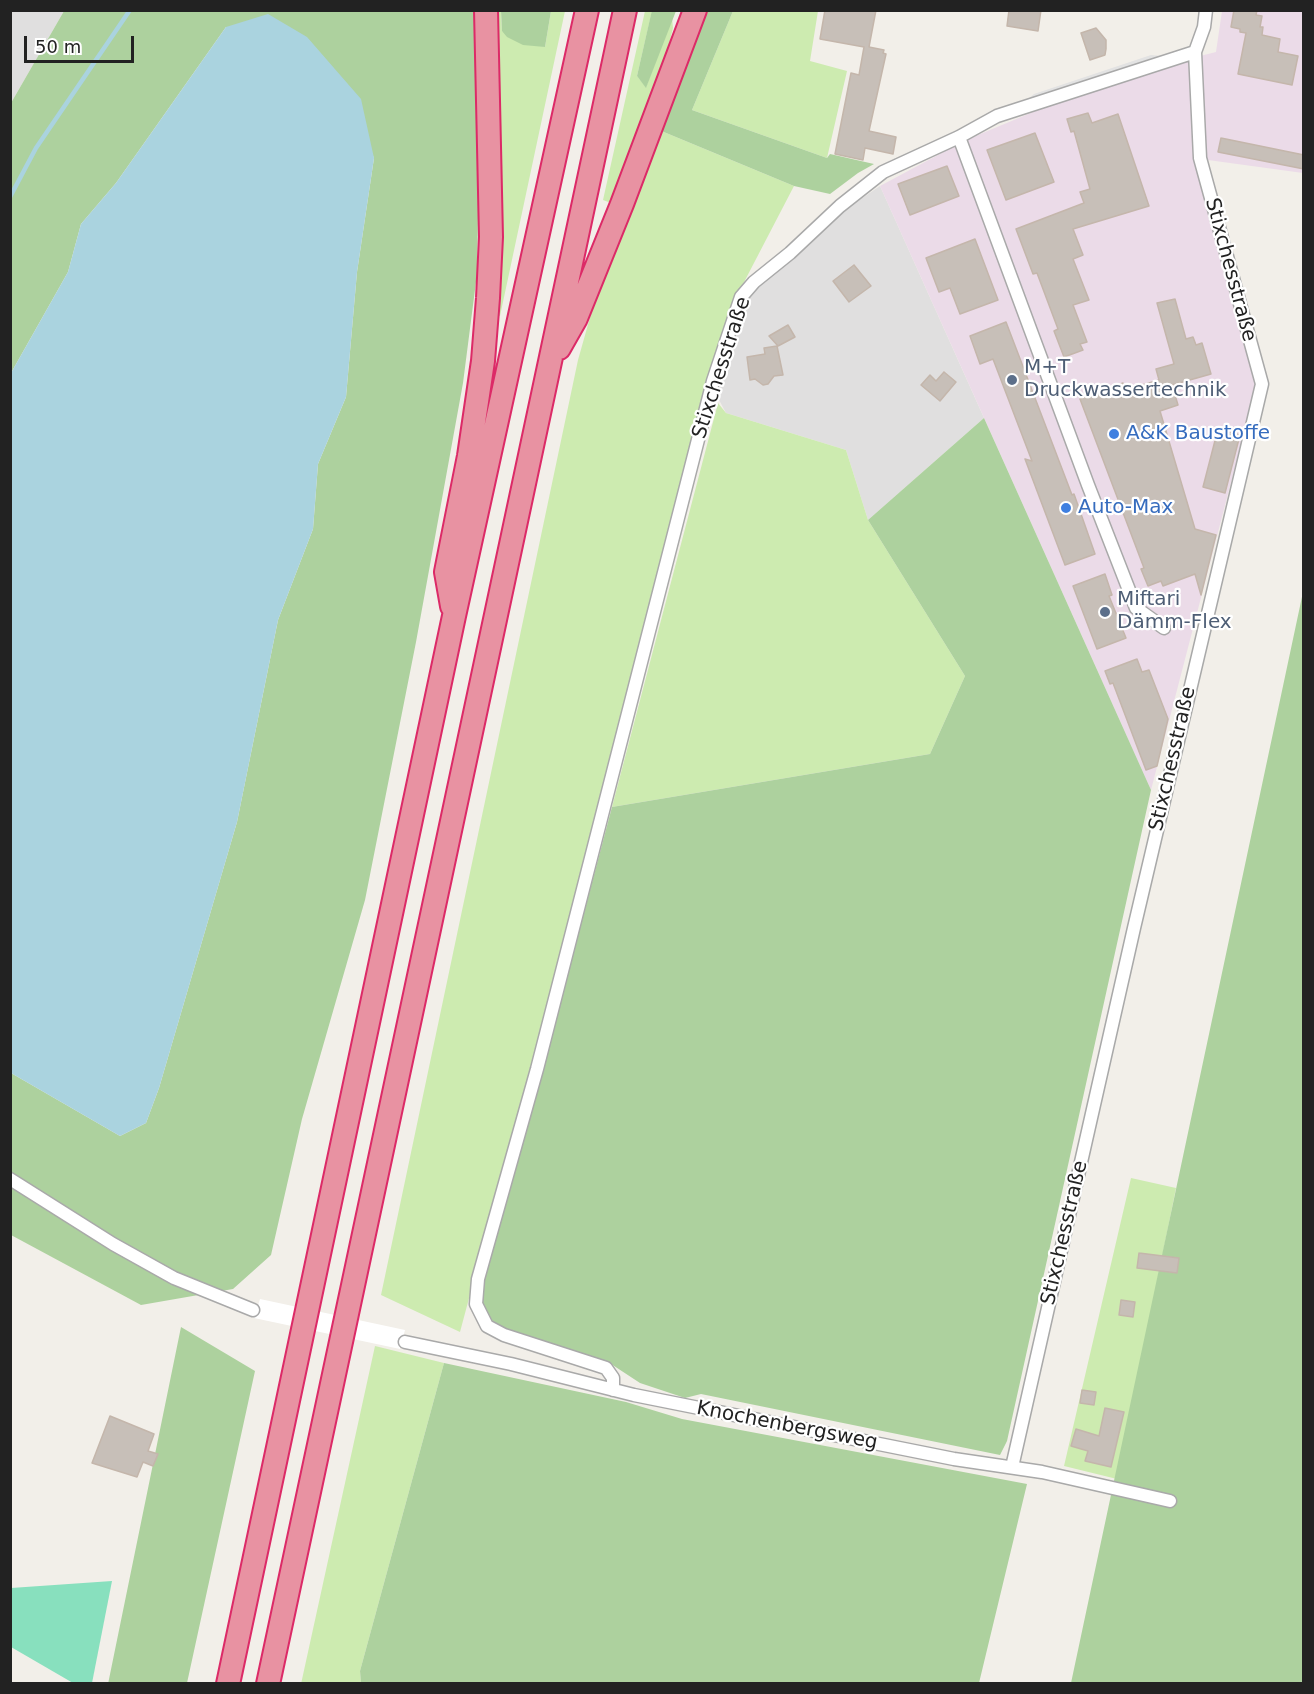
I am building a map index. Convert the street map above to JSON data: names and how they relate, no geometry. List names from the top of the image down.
{
  "streets": {
    "street": ["Stixchesstraße", "Knochenbergsweg"]
  },
  "crossings": [
    ["Stixchesstraße", "Knochenbergsweg"]
  ],
  "places": [
    "M+T Druckwassertechnik",
    "A&K Baustoffe",
    "Auto-Max",
    "Miftari Dämm-Flex"
  ],
  "scale_bar": "50 m"
}
